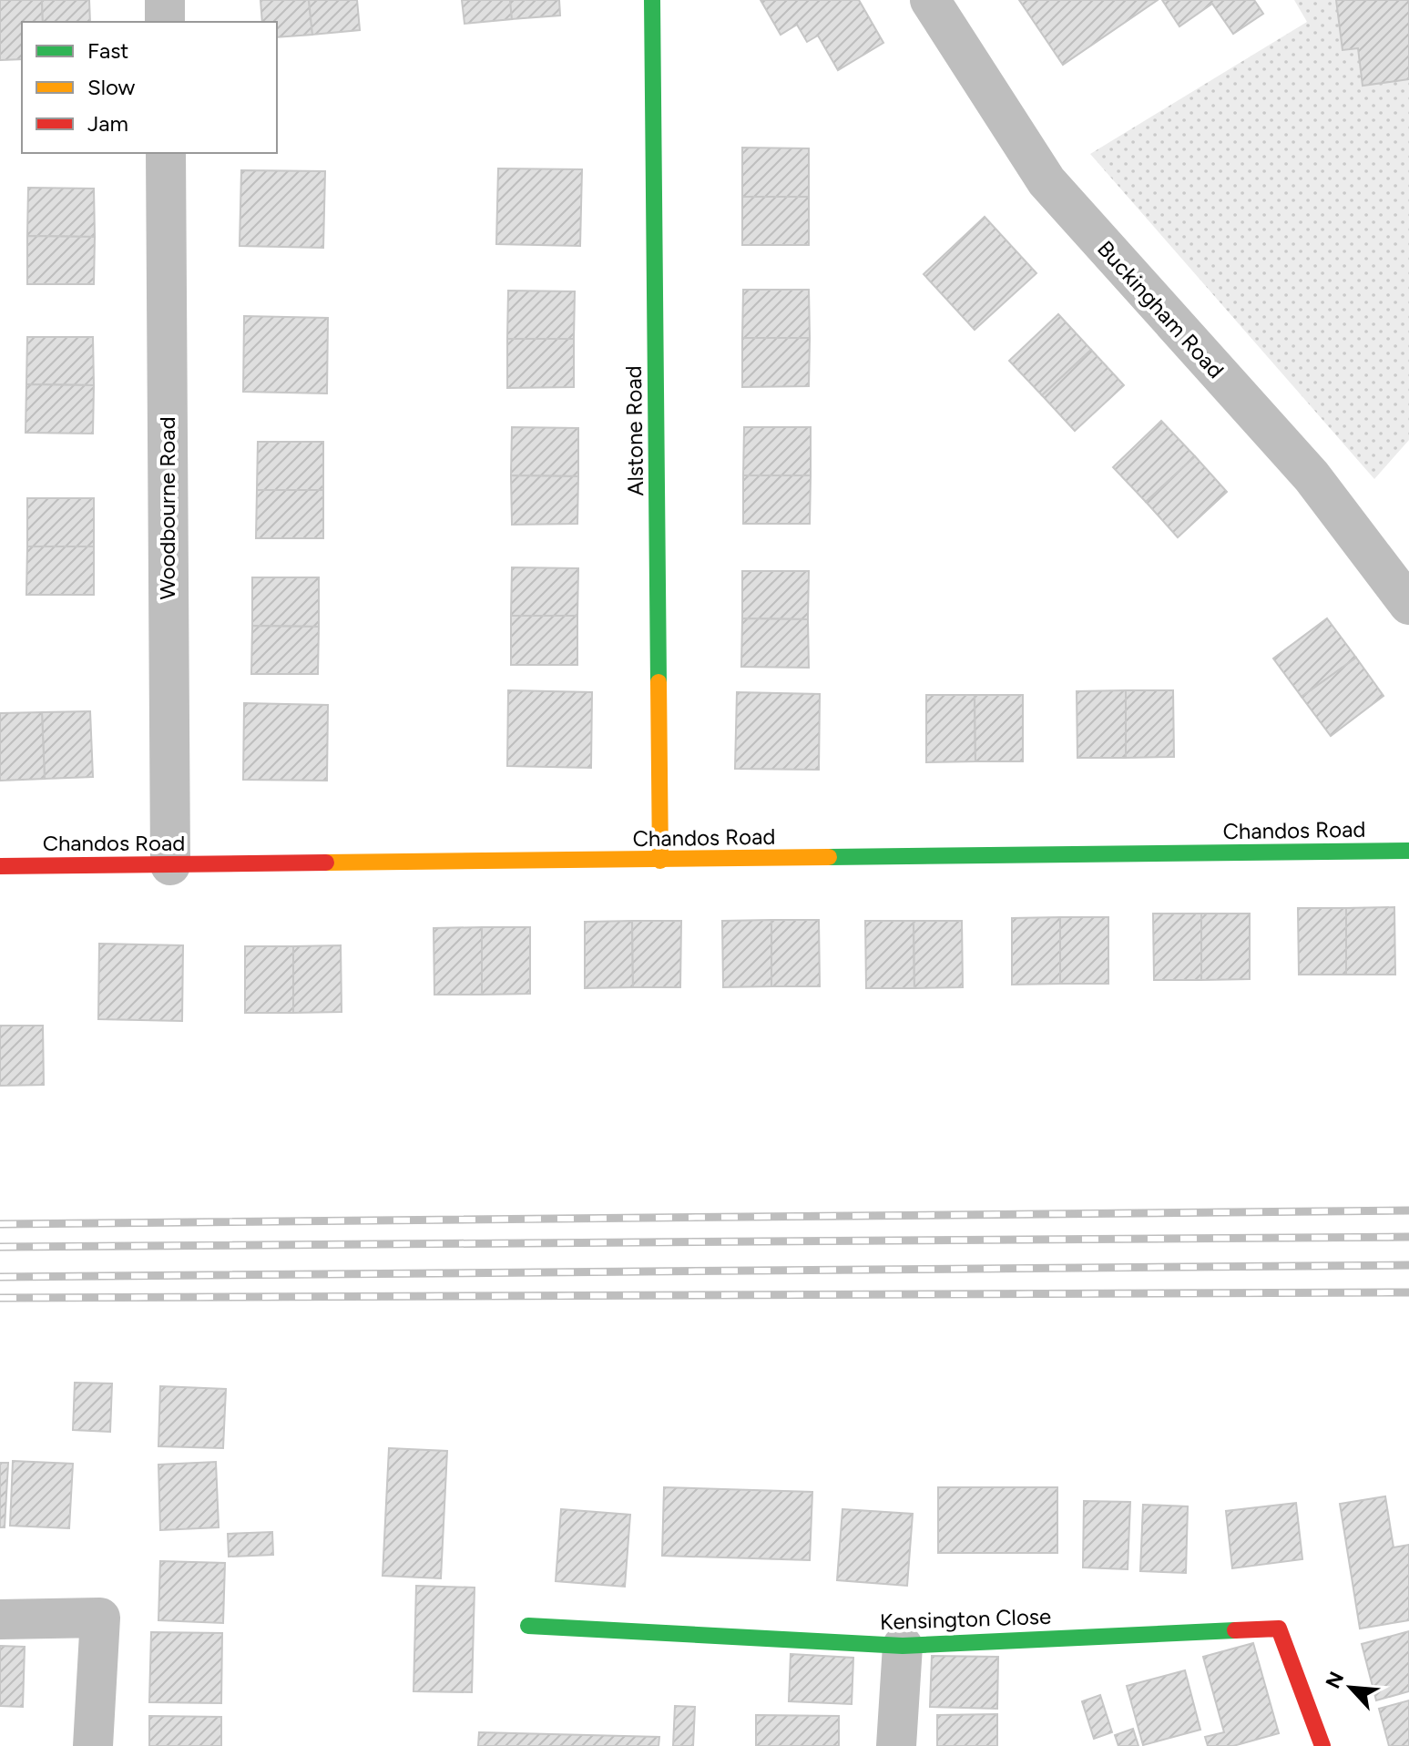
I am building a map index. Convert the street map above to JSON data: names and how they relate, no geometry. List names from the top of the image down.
{
  "streets": {
    "street": [
      "Buckingham Road",
      "Alstone Road",
      "Woodbourne Road",
      "Chandos Road",
      "Kensington Close"
    ]
  },
  "crossings": [
    ["Alstone Road", "Chandos Road"],
    ["Woodbourne Road", "Chandos Road"]
  ],
  "legend": ["Fast", "Slow", "Jam"],
  "north": "top left"
}
